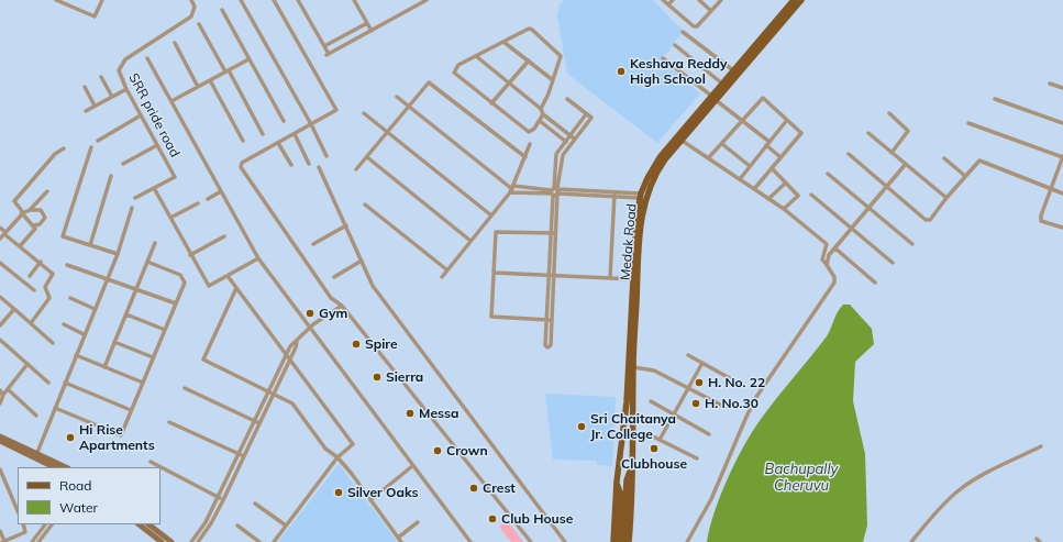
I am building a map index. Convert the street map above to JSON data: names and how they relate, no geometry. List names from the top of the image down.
{
  "streets": {
    "main road": ["Medak Road"],
    "street": ["SRR pride road"]
  },
  "water": ["Bachupally Cheruvu"],
  "places": [
    "Keshava Reddy High School",
    "Gym",
    "Spire",
    "Sierra",
    "H. No. 22",
    "H. No.30",
    "Messa",
    "Sri Chaitanya Jr. College",
    "Hi Rise Apartments",
    "Clubhouse",
    "Crown",
    "Crest",
    "Silver Oaks",
    "Club House"
  ],
  "legend": ["Road", "Water"]
}
